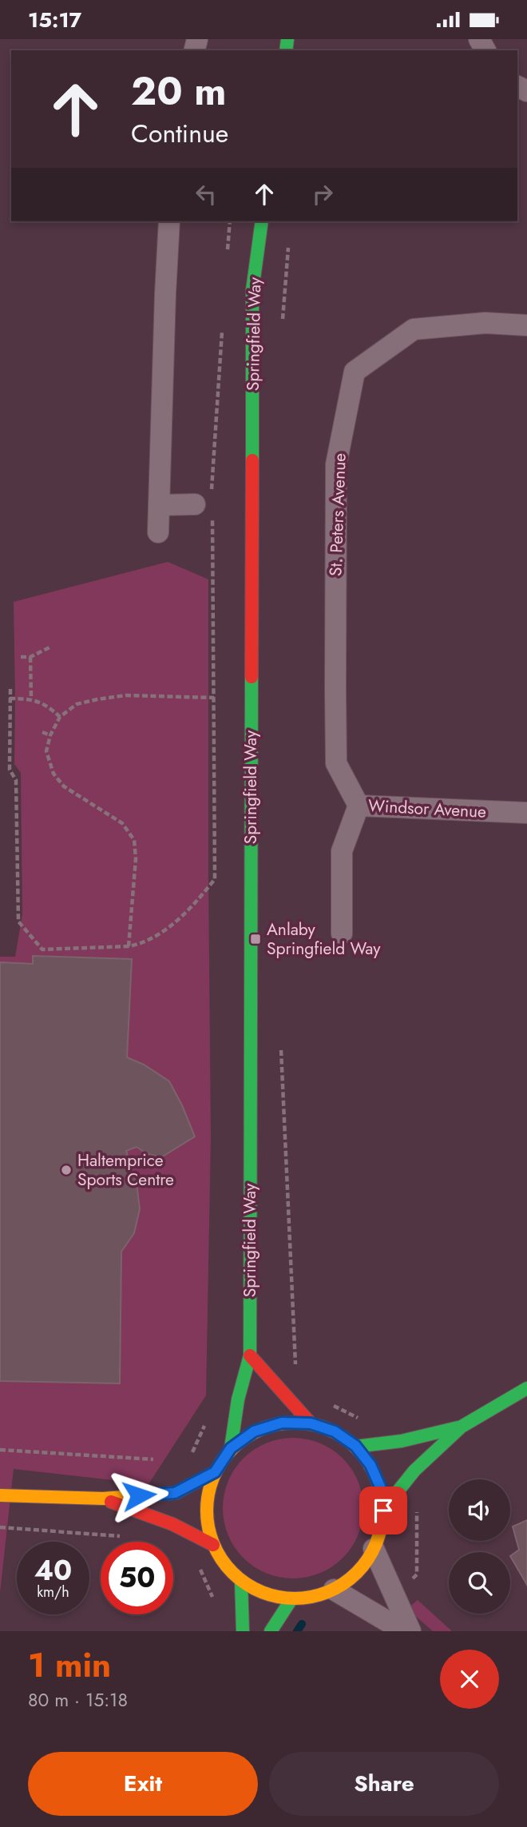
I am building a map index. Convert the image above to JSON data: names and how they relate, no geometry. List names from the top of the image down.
{
  "streets": {
    "main road": ["Springfield Way"],
    "street": ["St. Peters Avenue", "Windsor Avenue"]
  },
  "crossings": [
    ["St. Peters Avenue", "Windsor Avenue"]
  ],
  "places": {
    "transit": ["Anlaby Springfield Way"],
    "other": ["Haltemprice Sports Centre"]
  },
  "page": {
    "status": "15:17",
    "turn": ["20 m", "Continue"],
    "speed": "40 km/h",
    "limit": "50",
    "heading": ["1 min", "80 m · 15:18"],
    "buttons": ["Exit", "Share"]
  }
}
